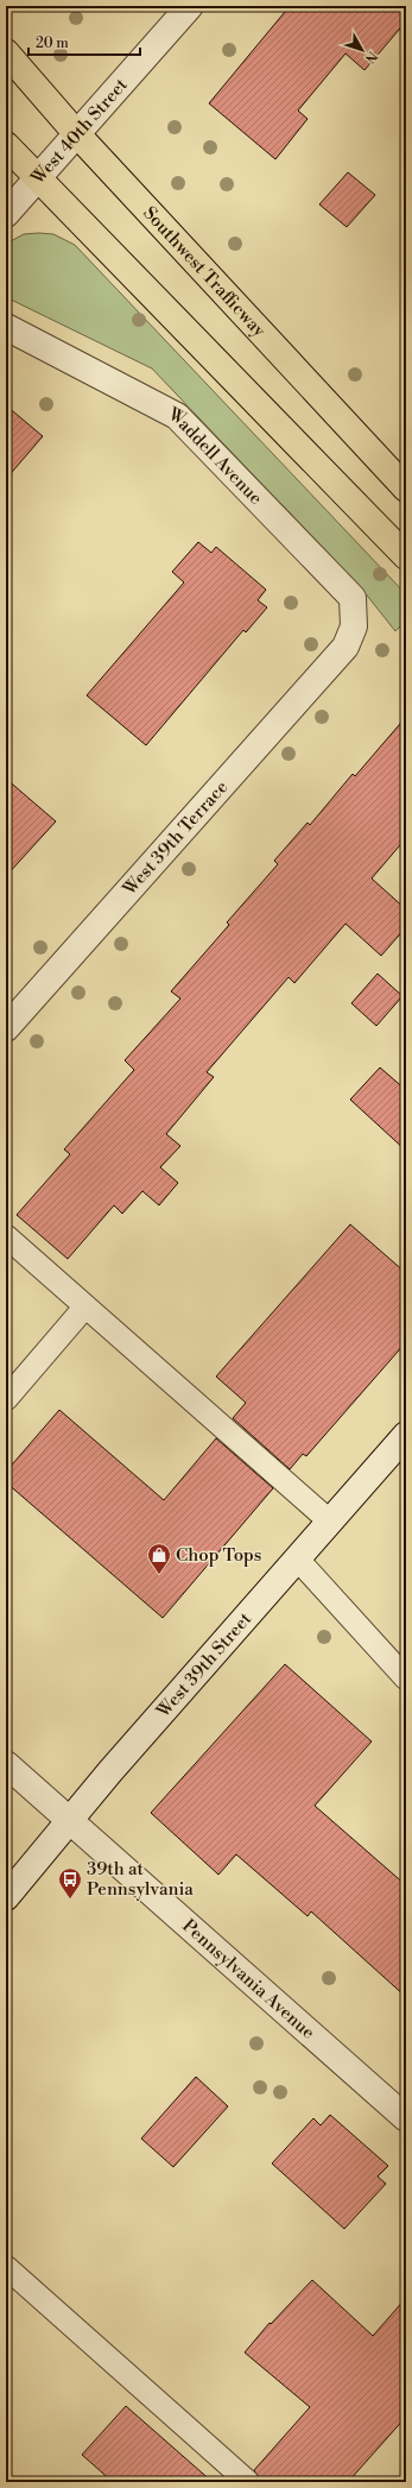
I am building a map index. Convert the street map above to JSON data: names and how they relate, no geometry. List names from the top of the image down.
{
  "streets": {
    "main road": ["Southwest Trafficway"],
    "street": [
      "West 40th Street",
      "Waddell Avenue",
      "West 39th Terrace",
      "West 39th Street",
      "Pennsylvania Avenue"
    ]
  },
  "crossings": [
    ["West 40th Street", "Southwest Trafficway"],
    ["Waddell Avenue", "West 39th Terrace"],
    ["West 39th Street", "Pennsylvania Avenue"]
  ],
  "places": {
    "shop": ["Chop Tops"],
    "bus stop": ["39th at Pennsylvania"]
  },
  "scale_bar": "20 m",
  "north": "bottom right"
}
